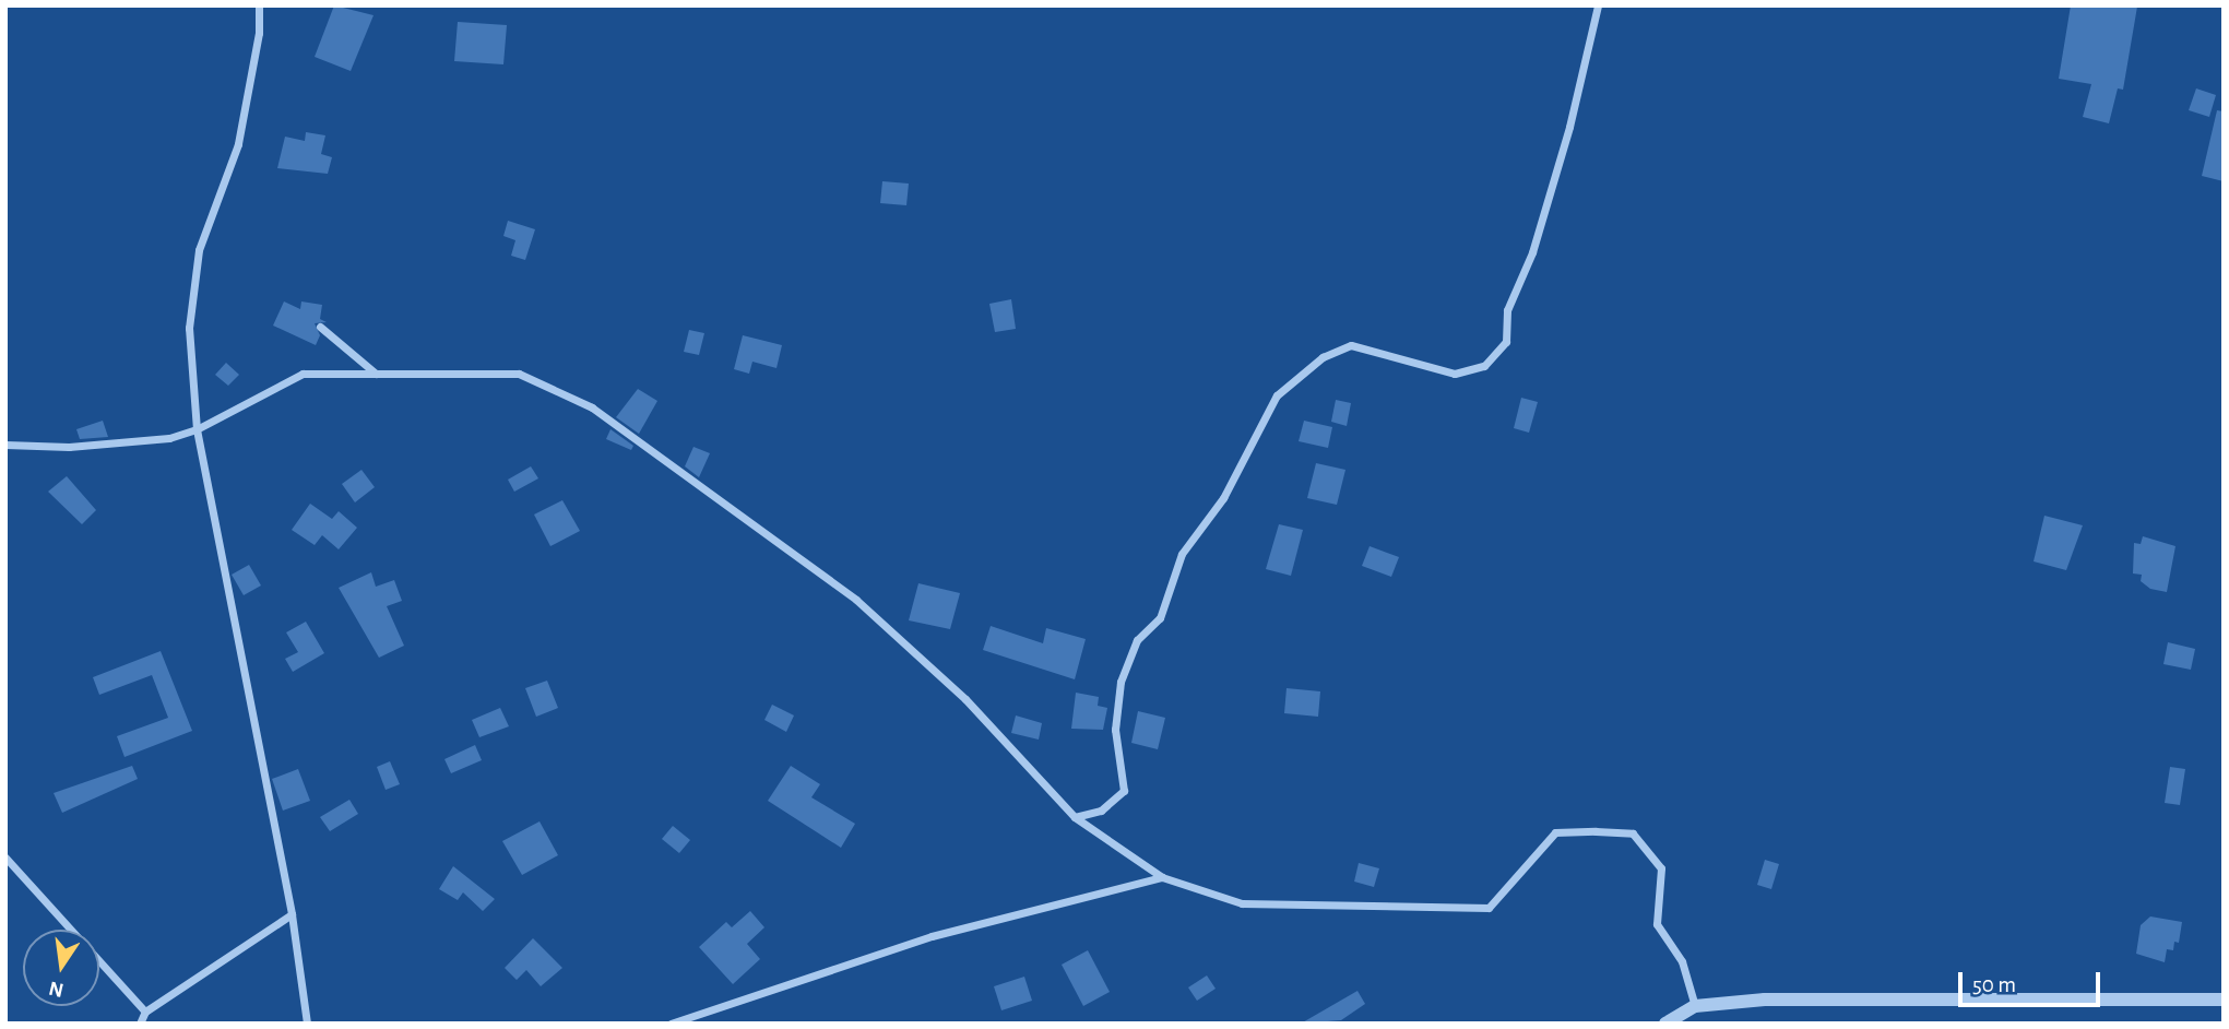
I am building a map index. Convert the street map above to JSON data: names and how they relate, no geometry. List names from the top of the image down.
{
  "scale_bar": "50 m",
  "north": "bottom"
}
